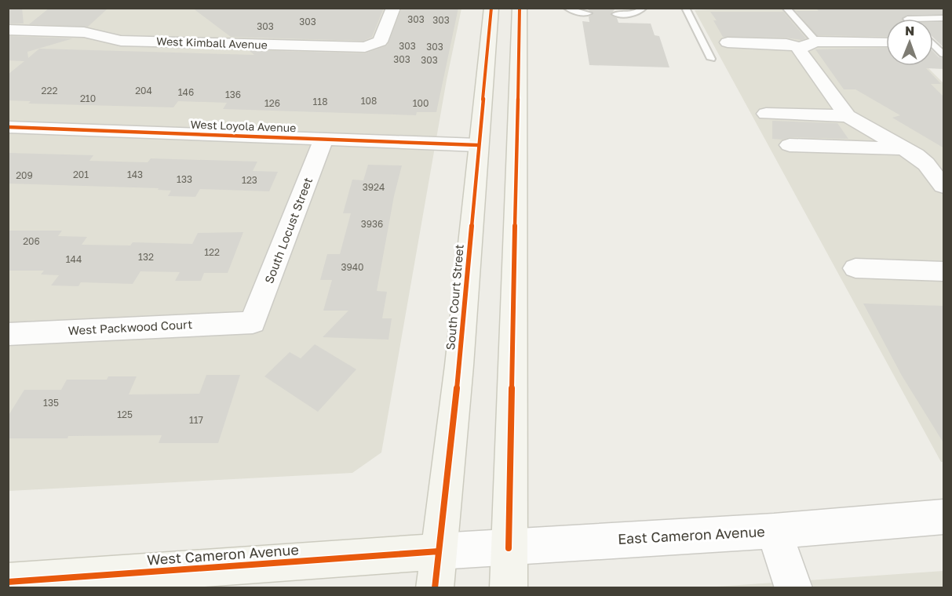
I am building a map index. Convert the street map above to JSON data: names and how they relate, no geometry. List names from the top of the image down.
{
  "streets": {
    "street": [
      "West Kimball Avenue",
      "West Loyola Avenue",
      "South Locust Street",
      "South Court Street",
      "West Packwood Court",
      "East Cameron Avenue",
      "West Cameron Avenue"
    ]
  },
  "crossings": [
    ["West Loyola Avenue", "South Locust Street"],
    ["West Loyola Avenue", "South Court Street"],
    ["South Locust Street", "West Packwood Court"],
    ["South Court Street", "East Cameron Avenue"],
    ["South Court Street", "West Cameron Avenue"],
    ["East Cameron Avenue", "West Cameron Avenue"]
  ],
  "house_numbers": [
    "303",
    "303",
    "303",
    "303",
    "303",
    "303",
    "303",
    "303",
    "222",
    "204",
    "146",
    "136",
    "210",
    "108",
    "118",
    "126",
    "100",
    "201",
    "143",
    "209",
    "133",
    "123",
    "3924",
    "3936",
    "206",
    "122",
    "132",
    "144",
    "3940",
    "135",
    "125",
    "117"
  ],
  "north": "top"
}
